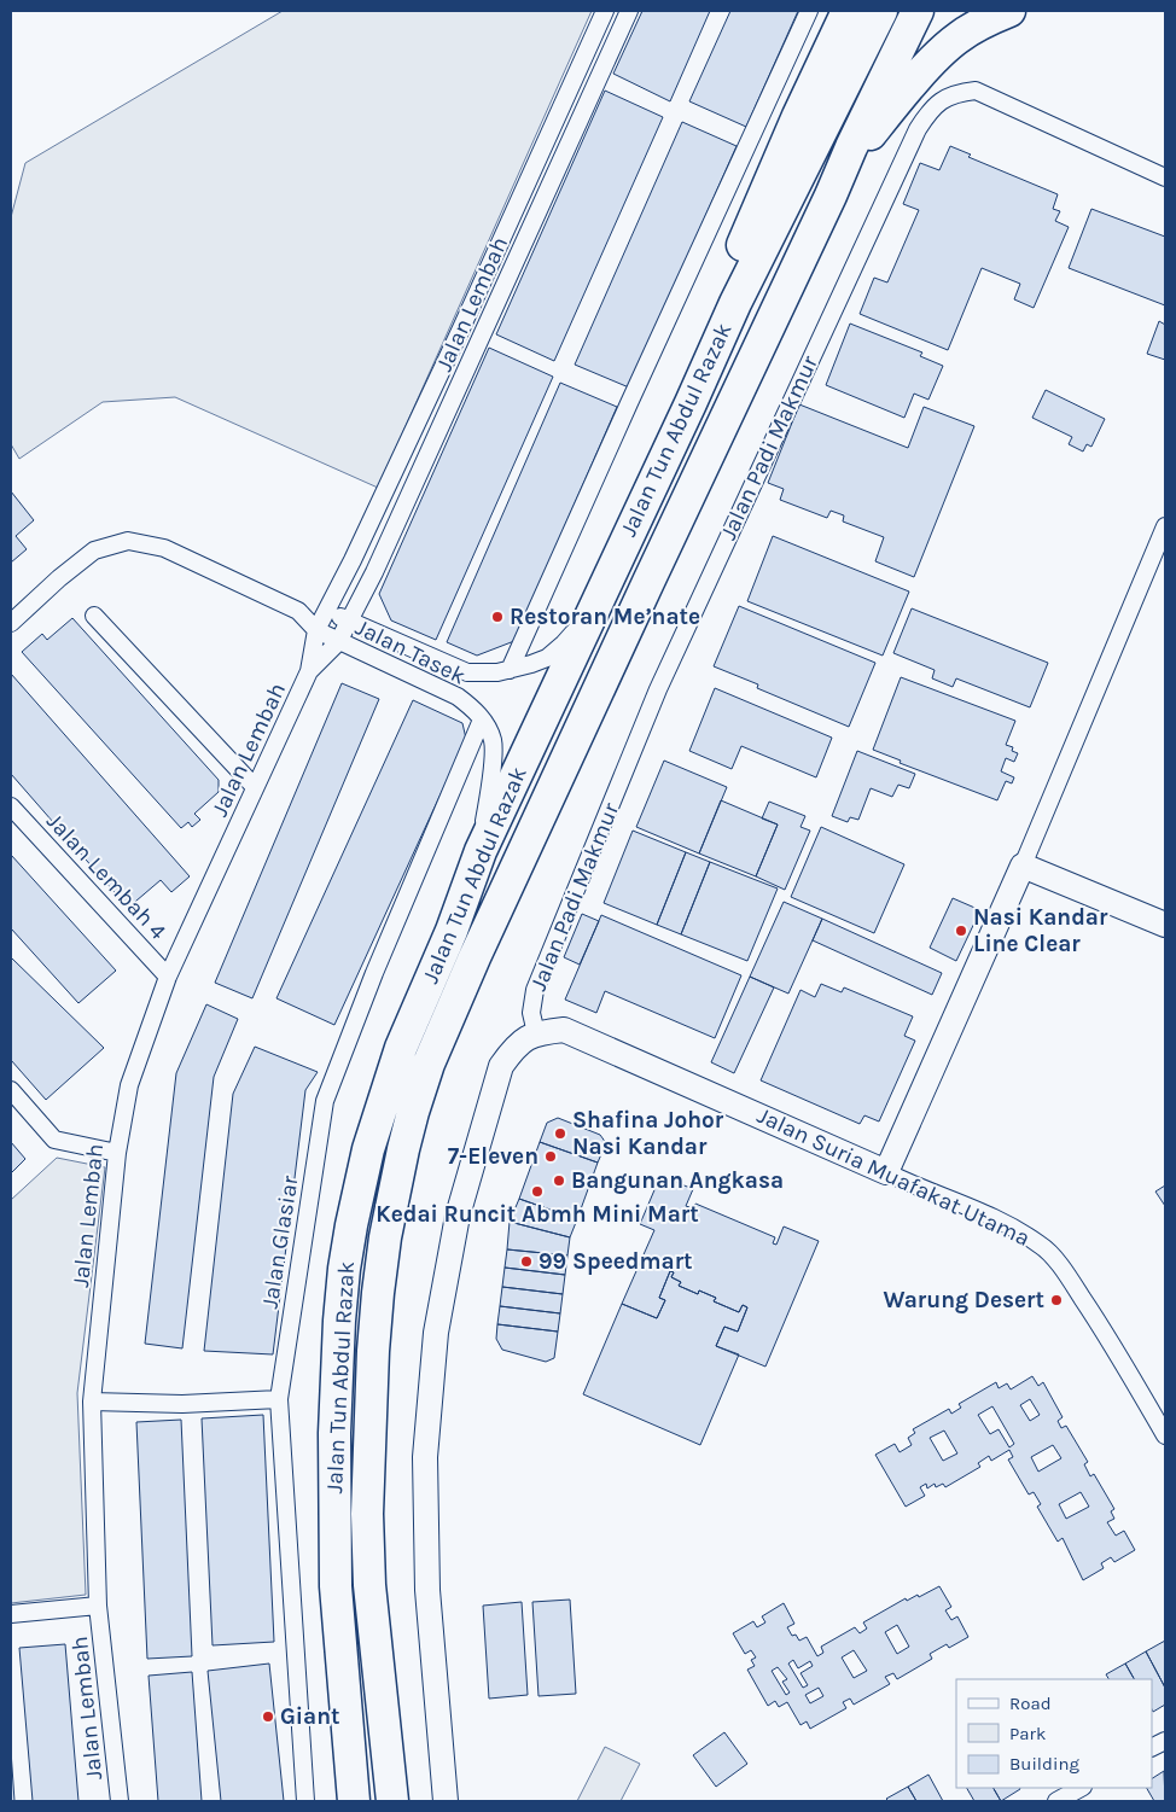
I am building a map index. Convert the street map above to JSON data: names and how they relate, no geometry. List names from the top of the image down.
{
  "streets": {
    "highway": ["Jalan Tun Abdul Razak"],
    "street": [
      "Jalan Lembah",
      "Jalan Padi Makmur",
      "Jalan Tasek",
      "Jalan Lembah 4",
      "Jalan Suria Muafakat Utama",
      "Jalan Glasiar"
    ]
  },
  "crossings": [
    ["Jalan Lembah", "Jalan Tasek"],
    ["Jalan Lembah", "Jalan Lembah 4"],
    ["Jalan Tun Abdul Razak", "Jalan Tasek"],
    ["Jalan Padi Makmur", "Jalan Suria Muafakat Utama"],
    ["Jalan Tasek", "Jalan Glasiar"]
  ],
  "places": [
    "Restoran Me’nate",
    "Nasi Kandar Line Clear",
    "Shafina Johor Nasi Kandar",
    "7-Eleven",
    "Bangunan Angkasa",
    "Kedai Runcit Abmh Mini Mart",
    "99 Speedmart",
    "Warung Desert",
    "Giant"
  ],
  "legend": ["Road", "Park", "Building"]
}
